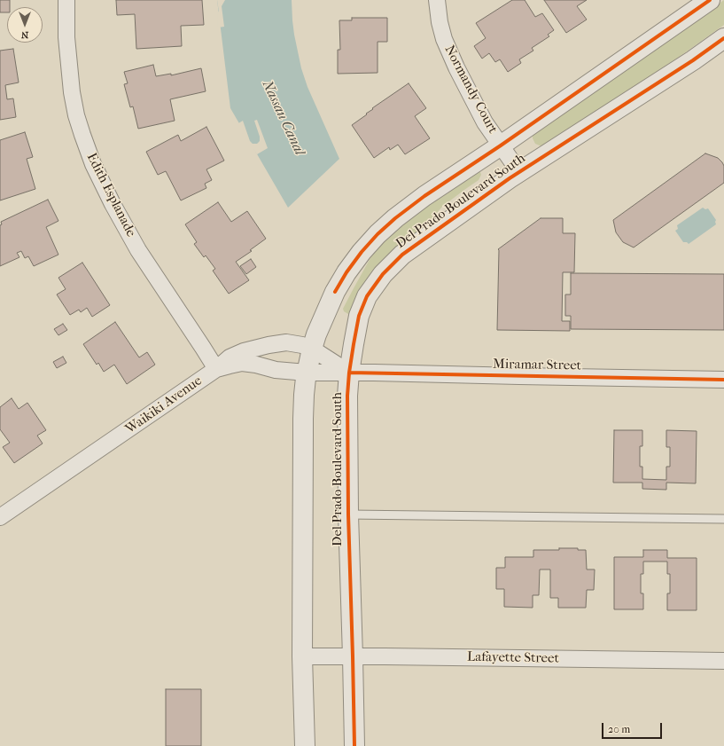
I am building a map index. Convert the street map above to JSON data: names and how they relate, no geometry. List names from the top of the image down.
{
  "streets": {
    "street": [
      "Normandy Court",
      "Edith Esplanade",
      "Del Prado Boulevard South",
      "Miramar Street",
      "Waikiki Avenue",
      "Lafayette Street"
    ]
  },
  "crossings": [
    ["Normandy Court", "Del Prado Boulevard South"],
    ["Edith Esplanade", "Waikiki Avenue"],
    ["Del Prado Boulevard South", "Miramar Street"],
    ["Del Prado Boulevard South", "Waikiki Avenue"],
    ["Del Prado Boulevard South", "Lafayette Street"],
    ["Miramar Street", "Waikiki Avenue"]
  ],
  "water": ["Nassau Canal"],
  "scale_bar": "20 m",
  "north": "bottom"
}
